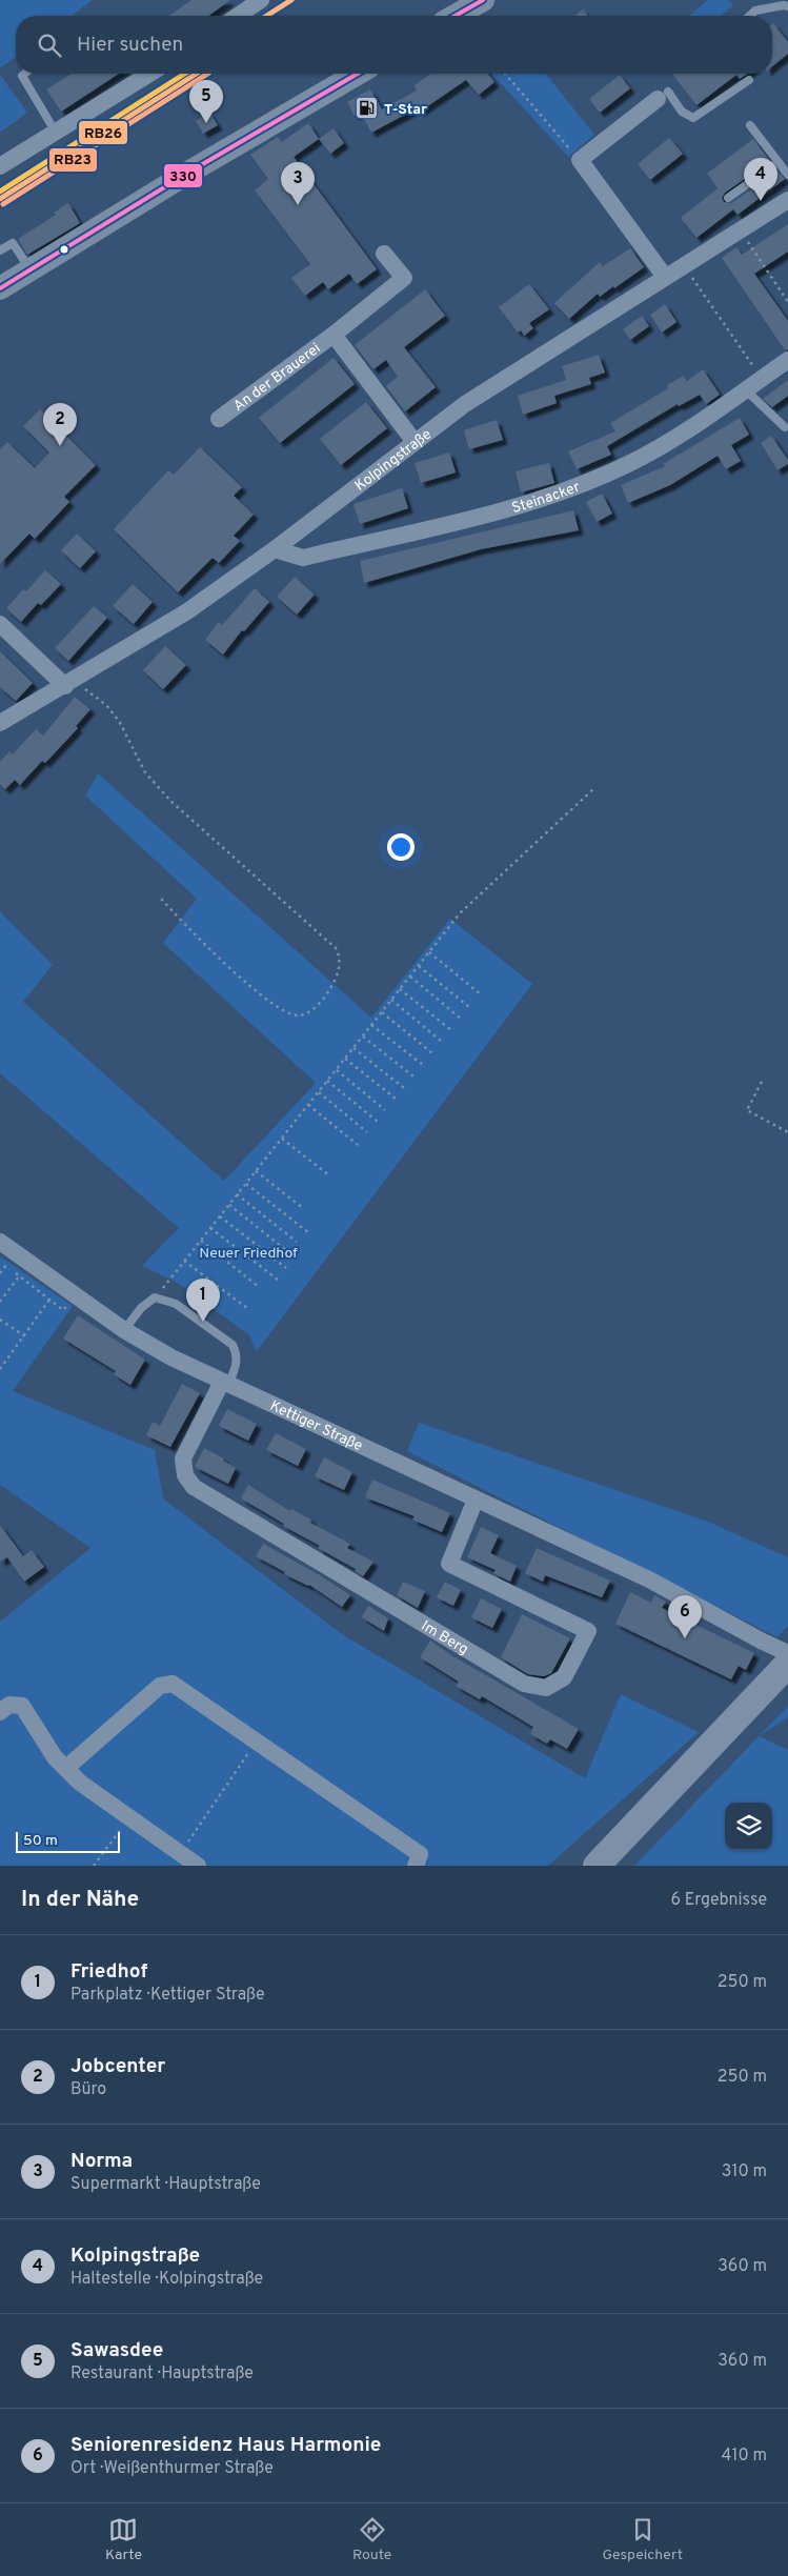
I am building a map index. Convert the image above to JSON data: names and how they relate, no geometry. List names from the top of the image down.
{
  "streets": {
    "street": [
      "An der Brauerei",
      "Kolpingstraße",
      "Steinacker",
      "Kettiger Straße",
      "Im Berg"
    ]
  },
  "crossings": [
    ["An der Brauerei", "Kolpingstraße"],
    ["Kolpingstraße", "Steinacker"],
    ["Kettiger Straße", "Im Berg"]
  ],
  "parks": ["Neuer Friedhof"],
  "places": {
    "fuel station": ["T-Star"]
  },
  "lines": ["transit line RB26", "transit line 330", "transit line RB23"],
  "scale_bar": "50 m",
  "page": {
    "search": "Hier suchen",
    "pins": [
      "5",
      "4",
      "3",
      "2",
      "1",
      "6"
    ],
    "scale": "50 m",
    "heading": ["In der Nähe", "6 Ergebnisse"],
    "list": [
      {
        "mark": "1",
        "name": "Friedhof",
        "note": "Parkplatz · Kettiger Straße",
        "value": "250 m"
      },
      {
        "mark": "2",
        "name": "Jobcenter",
        "note": "Büro",
        "value": "250 m"
      },
      {
        "mark": "3",
        "name": "Norma",
        "note": "Supermarkt · Hauptstraße",
        "value": "310 m"
      },
      {
        "mark": "4",
        "name": "Kolpingstraße",
        "note": "Haltestelle · Kolpingstraße",
        "value": "360 m"
      },
      {
        "mark": "5",
        "name": "Sawasdee",
        "note": "Restaurant · Hauptstraße",
        "value": "360 m"
      },
      {
        "mark": "6",
        "name": "Seniorenresidenz Haus Harmonie",
        "note": "Ort · Weißenthurmer Straße",
        "value": "410 m"
      }
    ],
    "nav": ["Karte", "Route", "Gespeichert"]
  }
}
